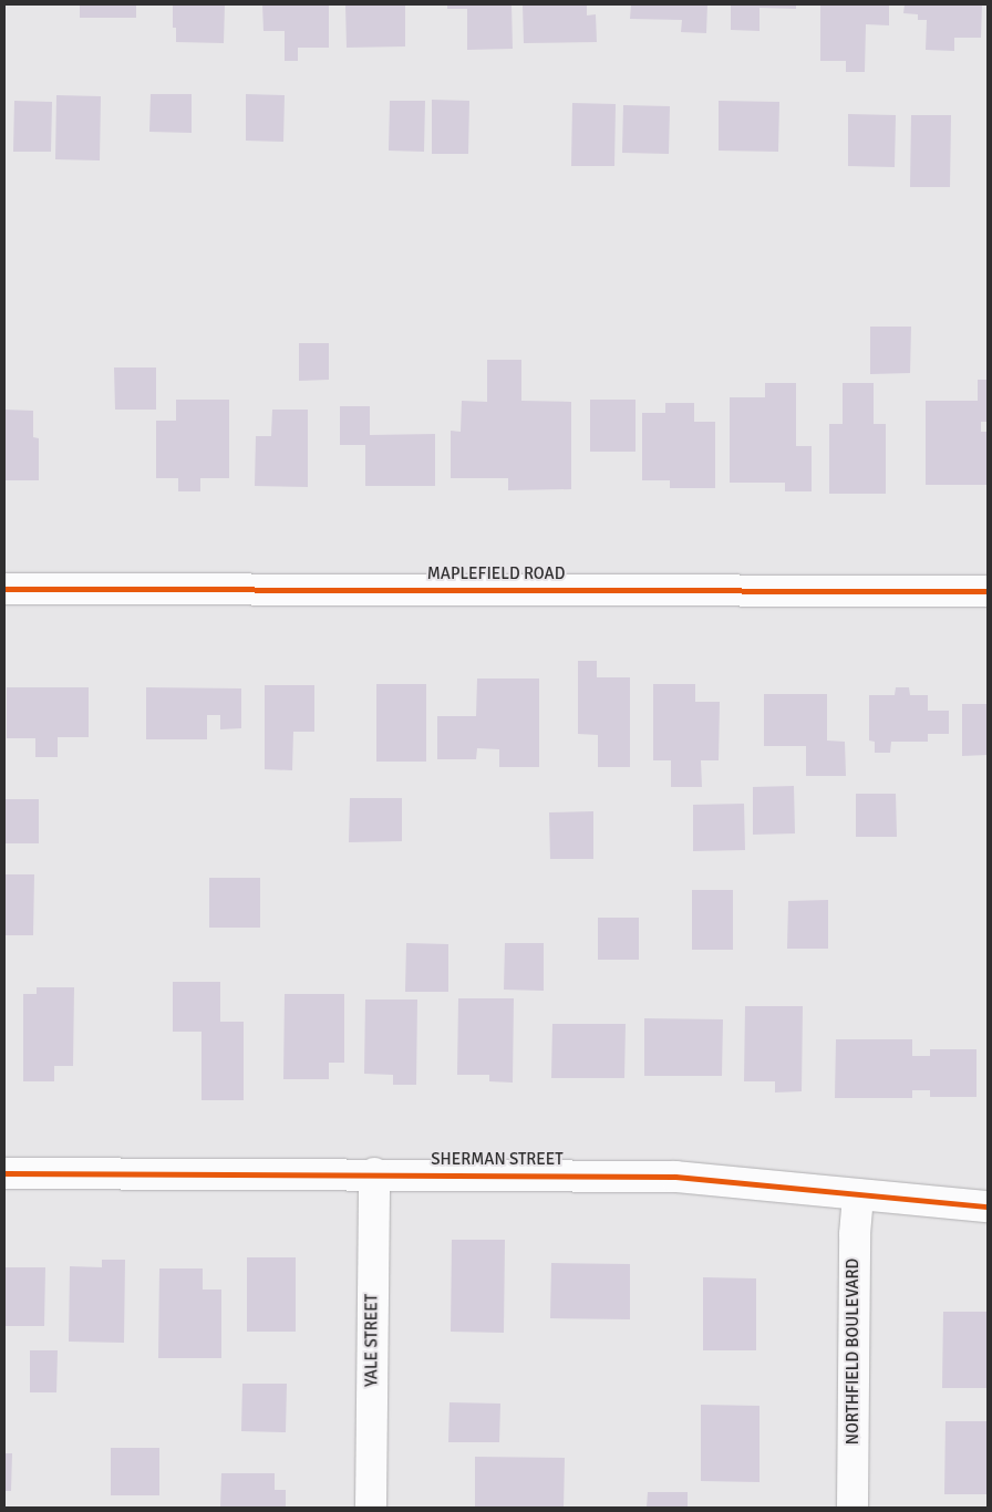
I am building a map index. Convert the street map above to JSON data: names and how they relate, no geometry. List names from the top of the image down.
{
  "streets": {
    "street": [
      "MAPLEFIELD ROAD",
      "SHERMAN STREET",
      "YALE STREET",
      "NORTHFIELD BOULEVARD"
    ]
  },
  "crossings": [
    ["SHERMAN STREET", "YALE STREET"],
    ["SHERMAN STREET", "NORTHFIELD BOULEVARD"]
  ]
}
